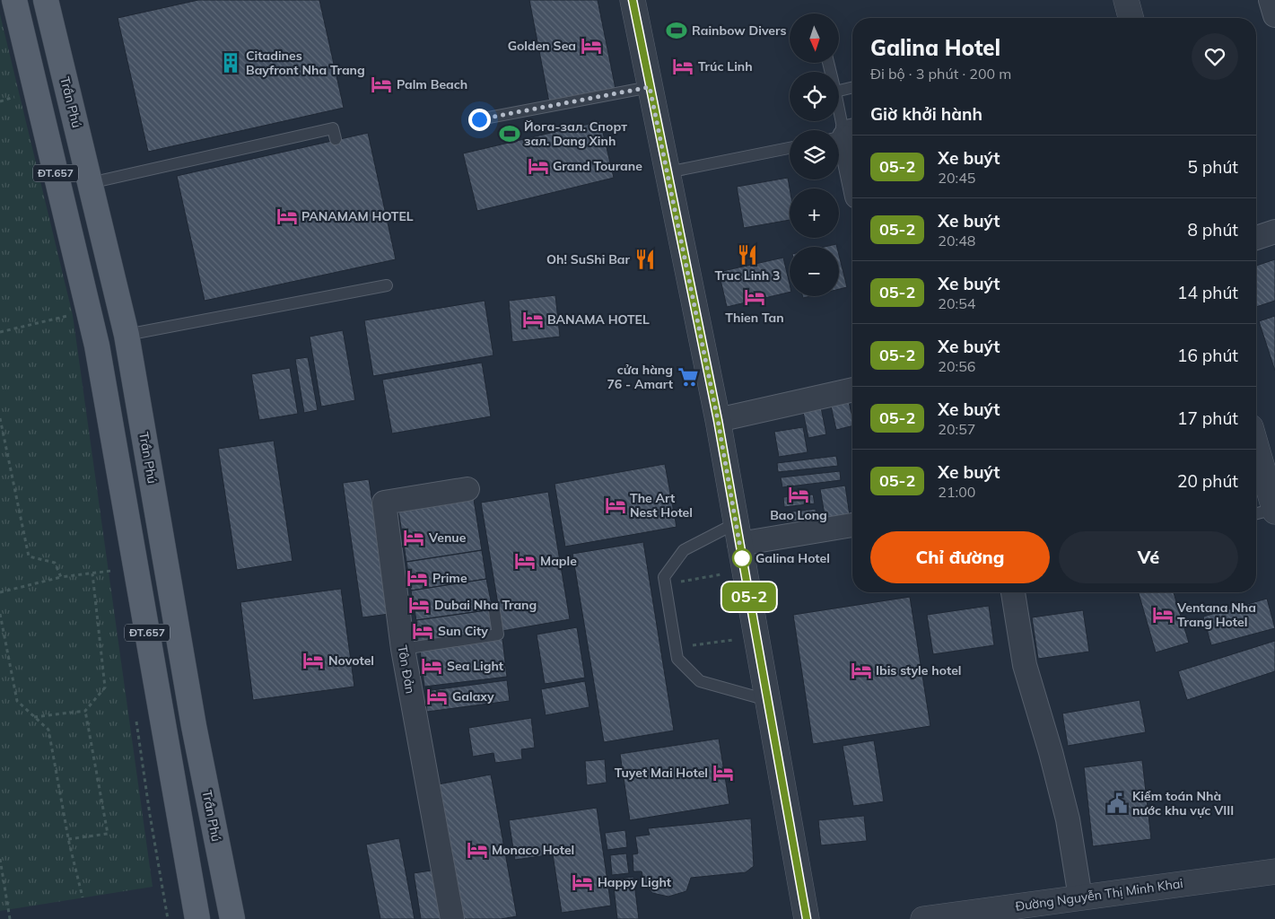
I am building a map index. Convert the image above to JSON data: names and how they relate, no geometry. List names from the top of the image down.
{
  "streets": {
    "main road": ["Trần Phú", "ĐT.657"],
    "street": ["Tôn Đản", "Đường Nguyễn Thị Minh Khai"]
  },
  "places": {
    "sports": ["Rainbow Divers", "Йога-зал. Спорт зал. Dang Xinh"],
    "hotel": [
      "Golden Sea",
      "Trúc Linh",
      "Palm Beach",
      "Grand Tourane",
      "PANAMAM HOTEL",
      "Thien Tan",
      "BANAMA HOTEL",
      "Bao Long",
      "The Art Nest Hotel",
      "Venue",
      "Maple",
      "Prime",
      "Dubai Nha Trang",
      "Ventana Nha Trang Hotel",
      "Sun City",
      "Novotel",
      "Sea Light",
      "Ibis style hotel",
      "Galaxy",
      "Tuyet Mai Hotel",
      "Monaco Hotel",
      "Happy Light"
    ],
    "building": ["Citadines Bayfront Nha Trang"],
    "restaurant": ["Truc Linh 3", "Oh! SuShi Bar"],
    "supermarket": ["cửa hàng 76 - Amart"],
    "other": ["Galina Hotel"],
    "public building": ["Kiểm toán Nhà nước khu vực VIII"]
  },
  "lines": ["bus line 05-2"],
  "north": "bottom",
  "page": {
    "on_map": "05-2",
    "map_buttons": ["+", "−"],
    "heading": [
      ["Galina Hotel", "Đi bộ · 3 phút · 200 m"],
      "Giờ khởi hành"
    ],
    "list": [
      {
        "mark": "05-2",
        "name": "Xe buýt",
        "note": "20:45",
        "value": "5 phút"
      },
      {
        "mark": "05-2",
        "name": "Xe buýt",
        "note": "20:48",
        "value": "8 phút"
      },
      {
        "mark": "05-2",
        "name": "Xe buýt",
        "note": "20:54",
        "value": "14 phút"
      },
      {
        "mark": "05-2",
        "name": "Xe buýt",
        "note": "20:56",
        "value": "16 phút"
      },
      {
        "mark": "05-2",
        "name": "Xe buýt",
        "note": "20:57",
        "value": "17 phút"
      },
      {
        "mark": "05-2",
        "name": "Xe buýt",
        "note": "21:00",
        "value": "20 phút"
      }
    ],
    "buttons": ["Chỉ đường", "Vé"]
  }
}
